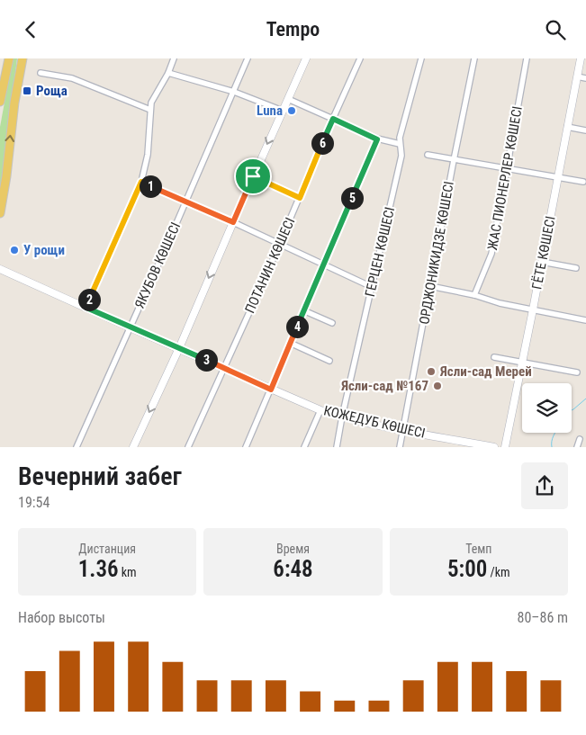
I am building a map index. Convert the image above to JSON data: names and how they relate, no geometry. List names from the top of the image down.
{
  "streets": {
    "street": [
      "ЖАС ПИОНЕРЛЕР КӨШЕСІ",
      "ГЕРЦЕН КӨШЕСІ",
      "ОРДЖОНИКИДЗЕ КӨШЕСІ",
      "ГЁТЕ КӨШЕСІ",
      "ЯКУБОВ КӨШЕСІ",
      "ПОТАНИН КӨШЕСІ",
      "КОЖЕДУБ КӨШЕСІ"
    ]
  },
  "crossings": [
    ["ГЕРЦЕН КӨШЕСІ", "КОЖЕДУБ КӨШЕСІ"],
    ["ОРДЖОНИКИДЗЕ КӨШЕСІ", "КОЖЕДУБ КӨШЕСІ"],
    ["ЯКУБОВ КӨШЕСІ", "КОЖЕДУБ КӨШЕСІ"],
    ["ПОТАНИН КӨШЕСІ", "КОЖЕДУБ КӨШЕСІ"]
  ],
  "places": {
    "transit": ["Роща"],
    "other": [
      "Luna",
      "У рощи",
      "Ясли-сад Мерей",
      "Ясли-сад №167"
    ]
  },
  "page": {
    "header": "Tempo",
    "pins": [
      "6",
      "1",
      "5",
      "2",
      "4",
      "3"
    ],
    "heading": ["Вечерний забег", "19:54"],
    "stats": [
      ["Дистанция", "1.36 km"],
      ["Время", "6:48"],
      ["Темп", "5:00 /km"]
    ],
    "chart": ["Набор высоты", "80–86 m"]
  }
}
